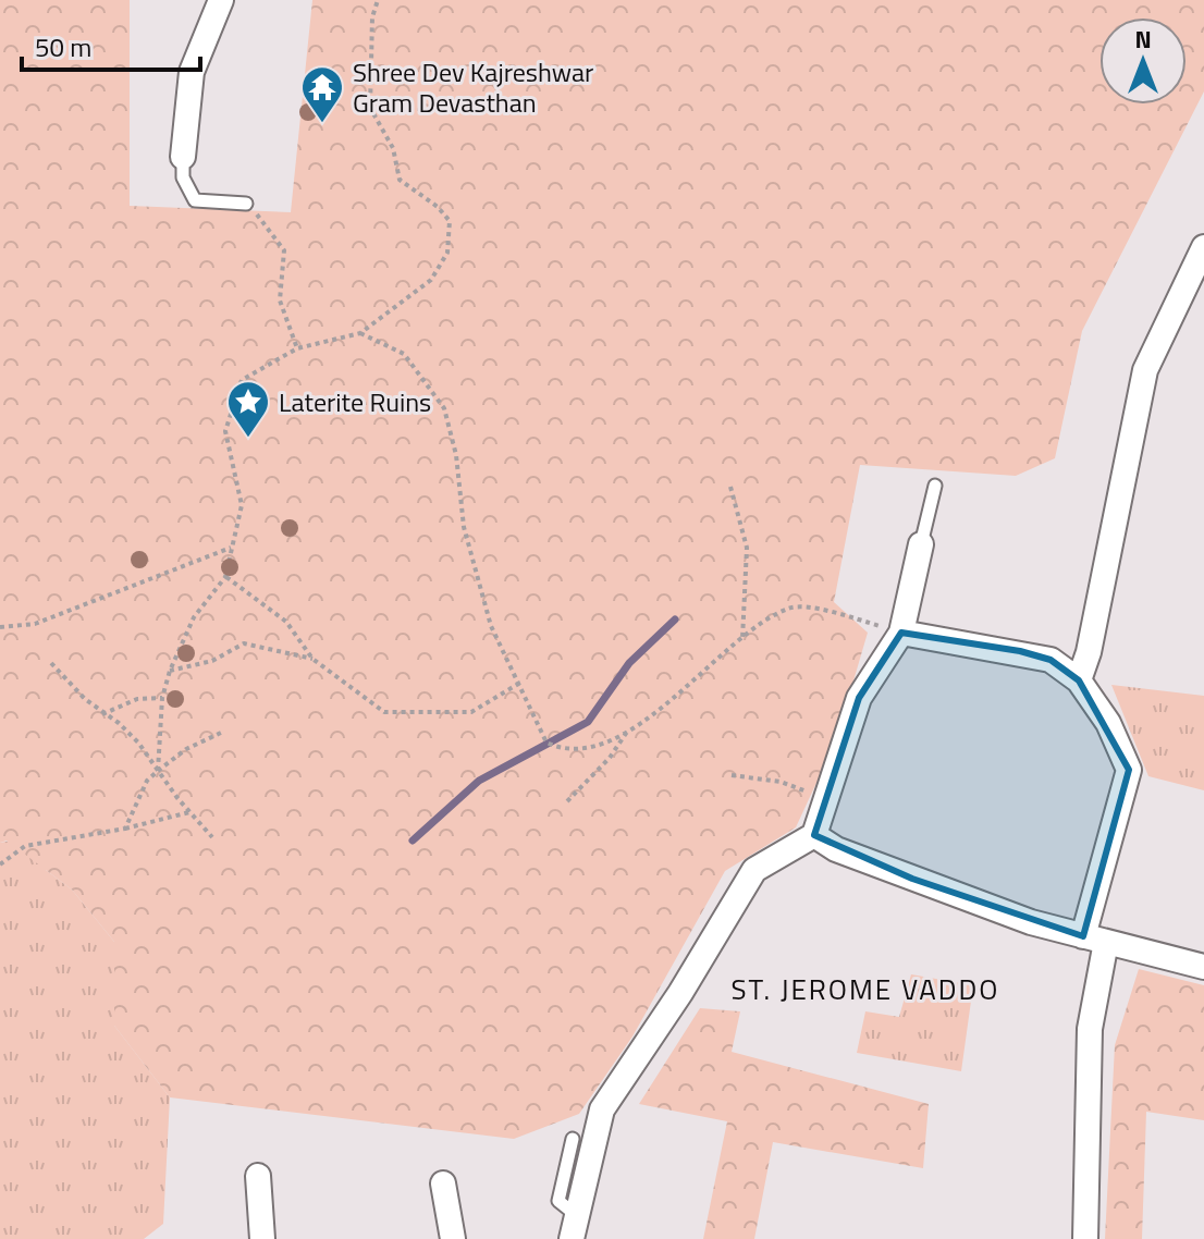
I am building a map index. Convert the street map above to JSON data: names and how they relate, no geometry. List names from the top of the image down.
{
  "districts": ["ST. JEROME VADDO"],
  "places": {
    "temple": ["Shree Dev Kajreshwar Gram Devasthan"],
    "place": ["Laterite Ruins"]
  },
  "scale_bar": "50 m",
  "north": "top"
}
